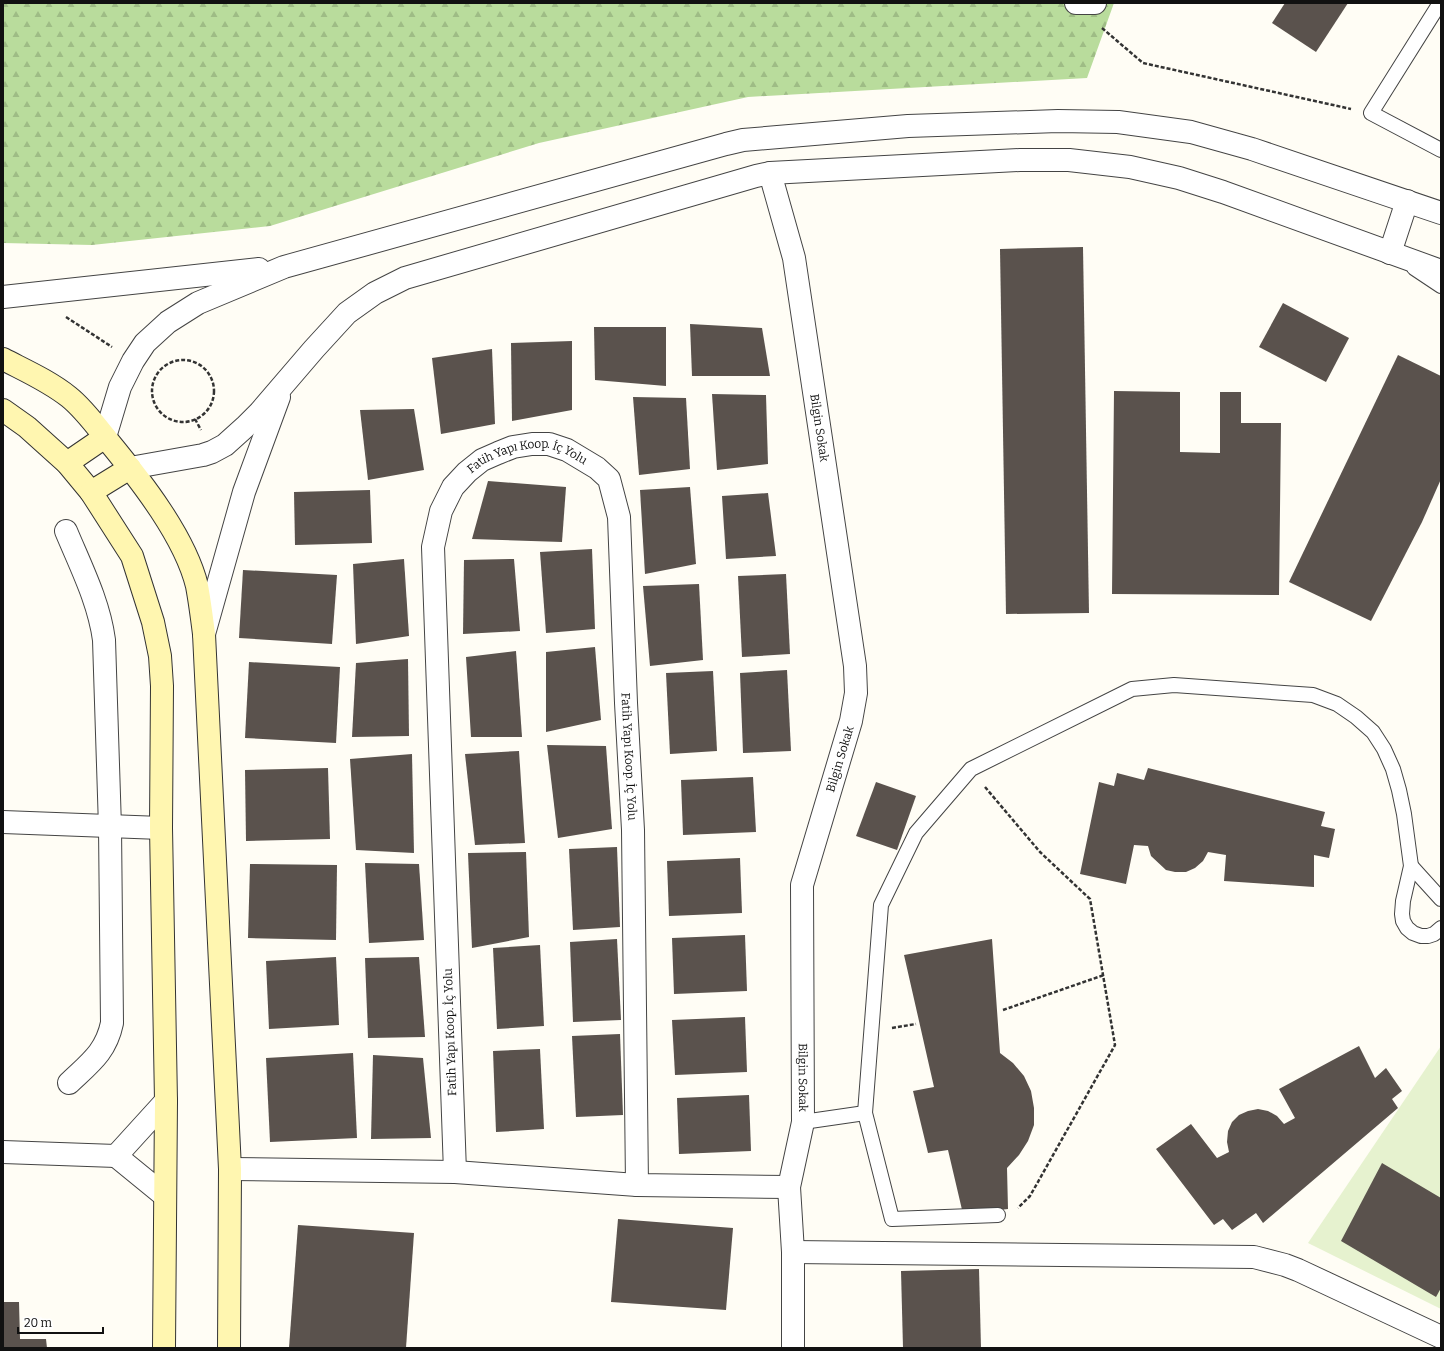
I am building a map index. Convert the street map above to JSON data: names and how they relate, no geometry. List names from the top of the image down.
{
  "streets": {
    "street": ["Bilgin Sokak", "Fatih Yapı Koop. İç Yolu"]
  },
  "scale_bar": "20 m"
}
